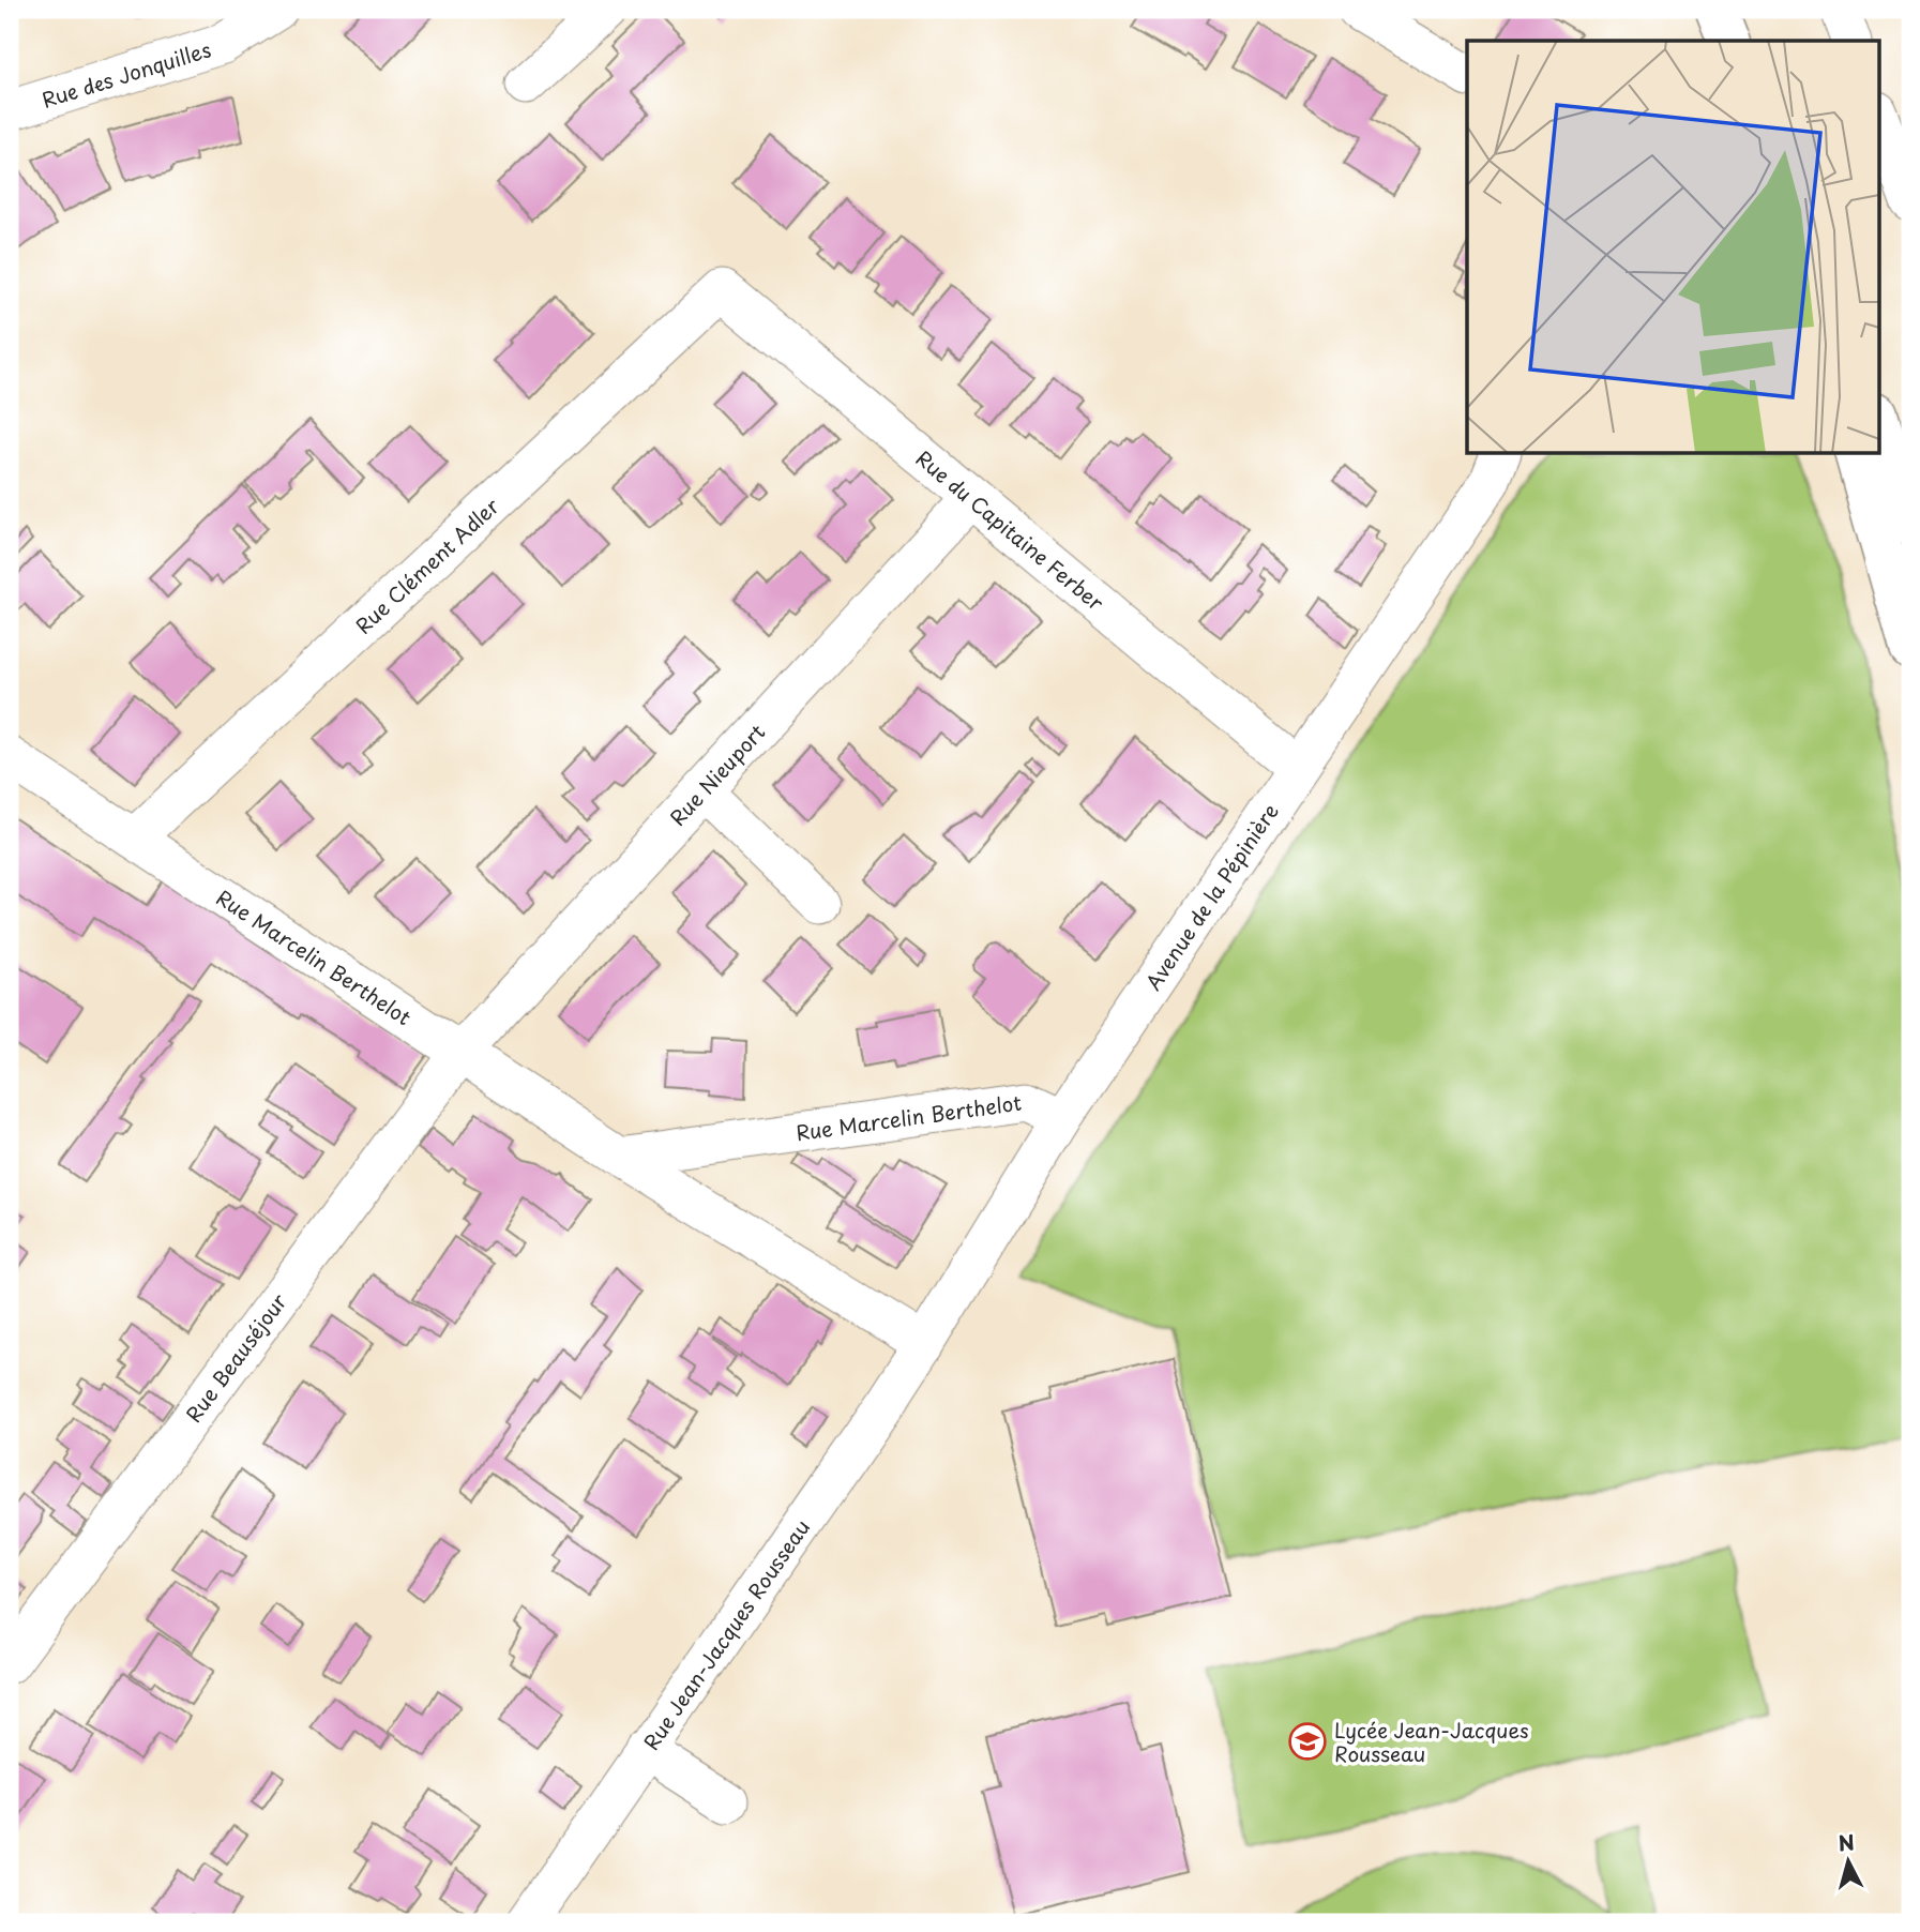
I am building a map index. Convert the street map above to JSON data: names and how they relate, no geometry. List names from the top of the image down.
{
  "streets": {
    "street": [
      "Rue des Jonquilles",
      "Rue du Capitaine Ferber",
      "Rue Clément Adler",
      "Rue Nieuport",
      "Avenue de la Pépinière",
      "Rue Marcelin Berthelot",
      "Rue Beauséjour",
      "Rue Jean-Jacques Rousseau"
    ]
  },
  "crossings": [
    ["Rue du Capitaine Ferber", "Rue Clément Adler"],
    ["Rue du Capitaine Ferber", "Rue Nieuport"],
    ["Rue du Capitaine Ferber", "Avenue de la Pépinière"],
    ["Rue Clément Adler", "Rue Marcelin Berthelot"],
    ["Rue Nieuport", "Rue Marcelin Berthelot"],
    ["Rue Nieuport", "Rue Beauséjour"],
    ["Avenue de la Pépinière", "Rue Marcelin Berthelot"],
    ["Avenue de la Pépinière", "Rue Jean-Jacques Rousseau"],
    ["Rue Marcelin Berthelot", "Rue Beauséjour"],
    ["Rue Marcelin Berthelot", "Rue Jean-Jacques Rousseau"]
  ],
  "places": {
    "school or university": ["Lycée Jean-Jacques Rousseau"]
  },
  "north": "top"
}
